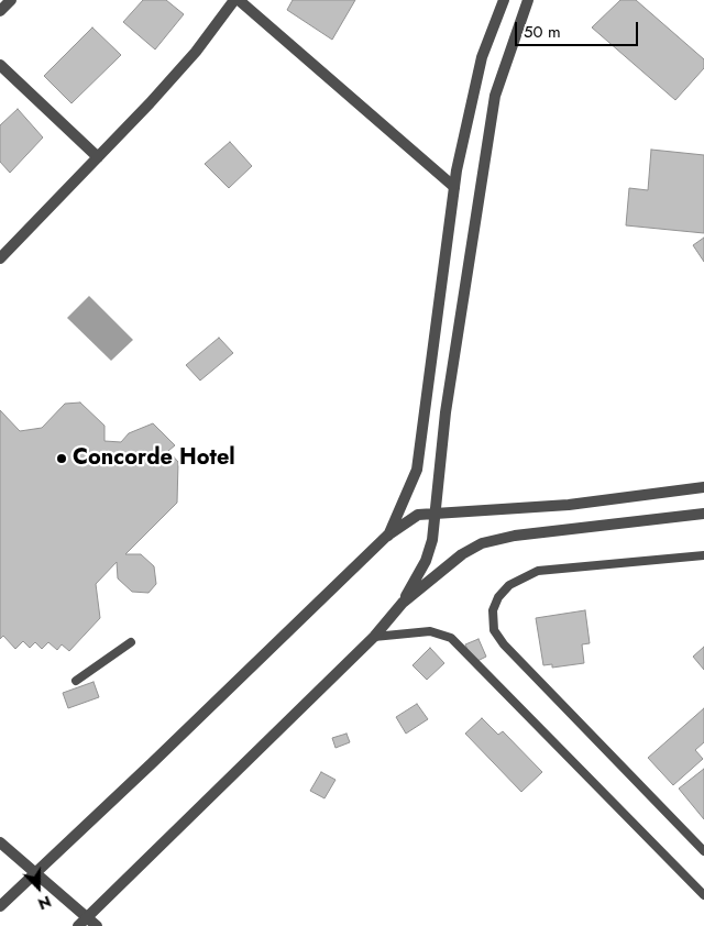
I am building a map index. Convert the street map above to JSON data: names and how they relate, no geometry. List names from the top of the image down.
{
  "places": ["Concorde Hotel"],
  "scale_bar": "50 m",
  "north": "bottom"
}
